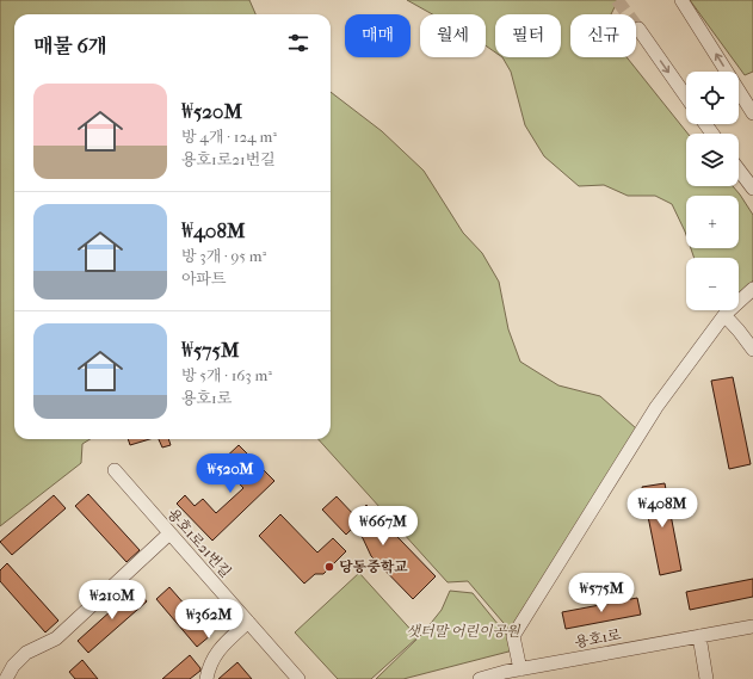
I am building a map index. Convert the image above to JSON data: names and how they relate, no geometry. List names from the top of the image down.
{
  "streets": {
    "street": ["용호1로21번길", "용호1로"]
  },
  "parks": ["샛터말 어린이공원"],
  "places": ["당동중학교"],
  "page": {
    "chip": [
      "매매",
      "월세",
      "필터",
      "신규"
    ],
    "heading": "매물 6개",
    "map_buttons": ["+", "−"],
    "list": [
      {
        "name": "₩520M",
        "note": "방 4개 · 124 m² · 용호1로21번길"
      },
      {
        "name": "₩408M",
        "note": "방 3개 · 95 m² · 아파트"
      },
      {
        "name": "₩575M",
        "note": "방 5개 · 163 m² · 용호1로"
      }
    ],
    "price": [
      "₩520M",
      "₩408M",
      "₩667M",
      "₩575M",
      "₩210M",
      "₩362M"
    ]
  }
}
